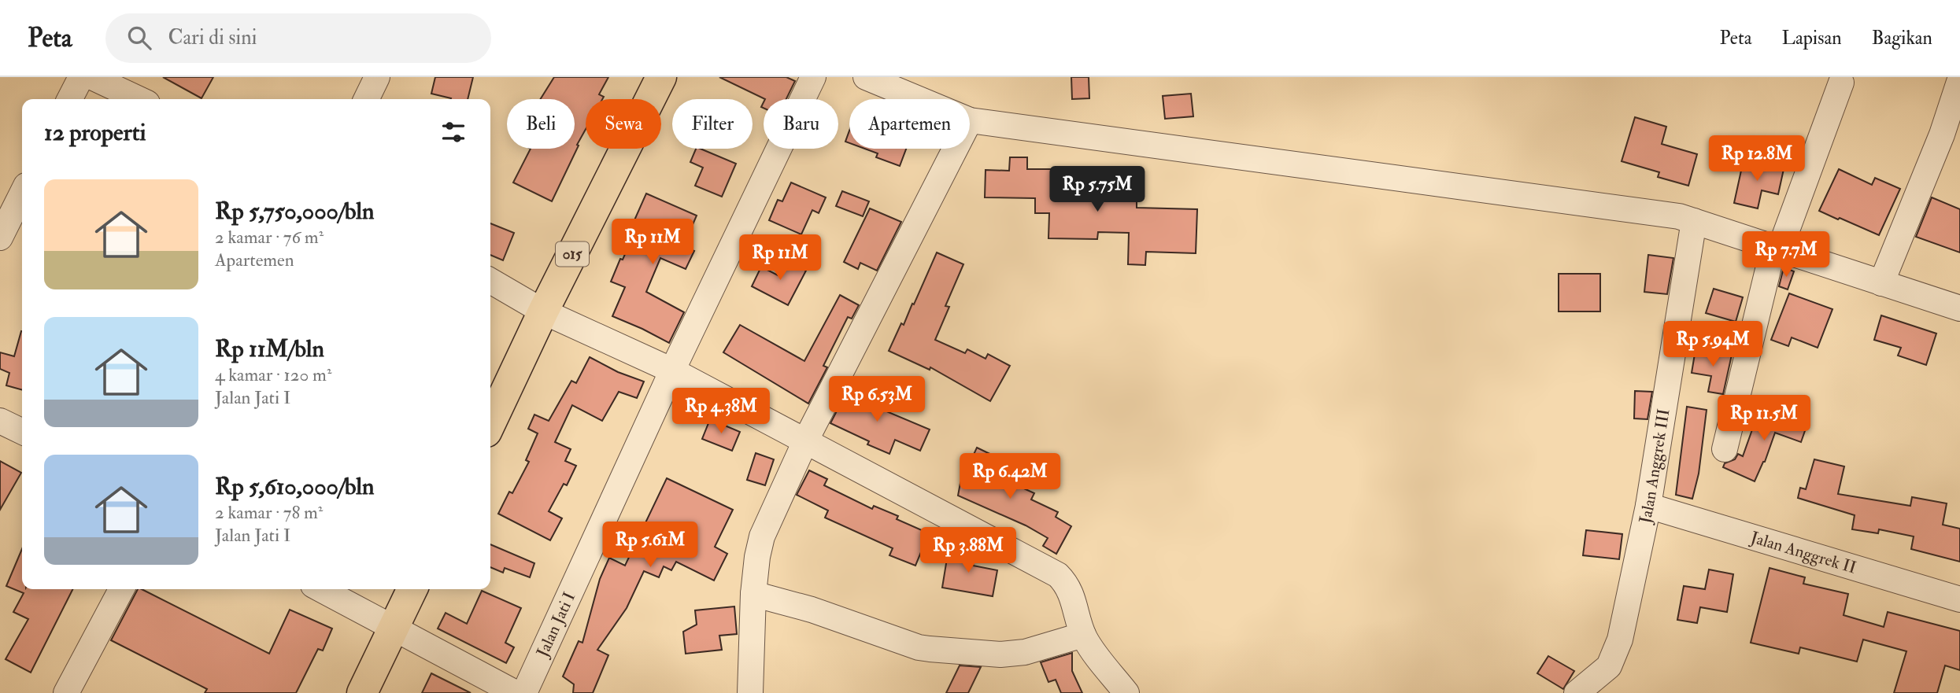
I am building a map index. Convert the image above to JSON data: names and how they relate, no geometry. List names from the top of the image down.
{
  "streets": {
    "main road": ["015"],
    "street": ["Jalan Anggrek III", "Jalan Anggrek II", "Jalan Jati I"]
  },
  "crossings": [
    ["Jalan Anggrek III", "Jalan Anggrek II"]
  ],
  "page": {
    "header": "Peta",
    "search": "Cari di sini",
    "nav": ["Peta", "Lapisan", "Bagikan"],
    "chip": [
      "Beli",
      "Sewa",
      "Filter",
      "Baru",
      "Apartemen"
    ],
    "heading": "12 properti",
    "price": [
      "Rp 12.8M",
      "Rp 5.75M",
      "Rp 11M",
      "Rp 7.7M",
      "Rp 11M",
      "Rp 5.94M",
      "Rp 6.53M",
      "Rp 4.38M",
      "Rp 11.5M",
      "Rp 6.42M",
      "Rp 5.61M",
      "Rp 3.88M"
    ],
    "list": [
      {
        "name": "Rp 5,750,000/bln",
        "note": "2 kamar · 76 m² · Apartemen"
      },
      {
        "name": "Rp 11M/bln",
        "note": "4 kamar · 120 m² · Jalan Jati I"
      },
      {
        "name": "Rp 5,610,000/bln",
        "note": "2 kamar · 78 m² · Jalan Jati I"
      }
    ]
  }
}
